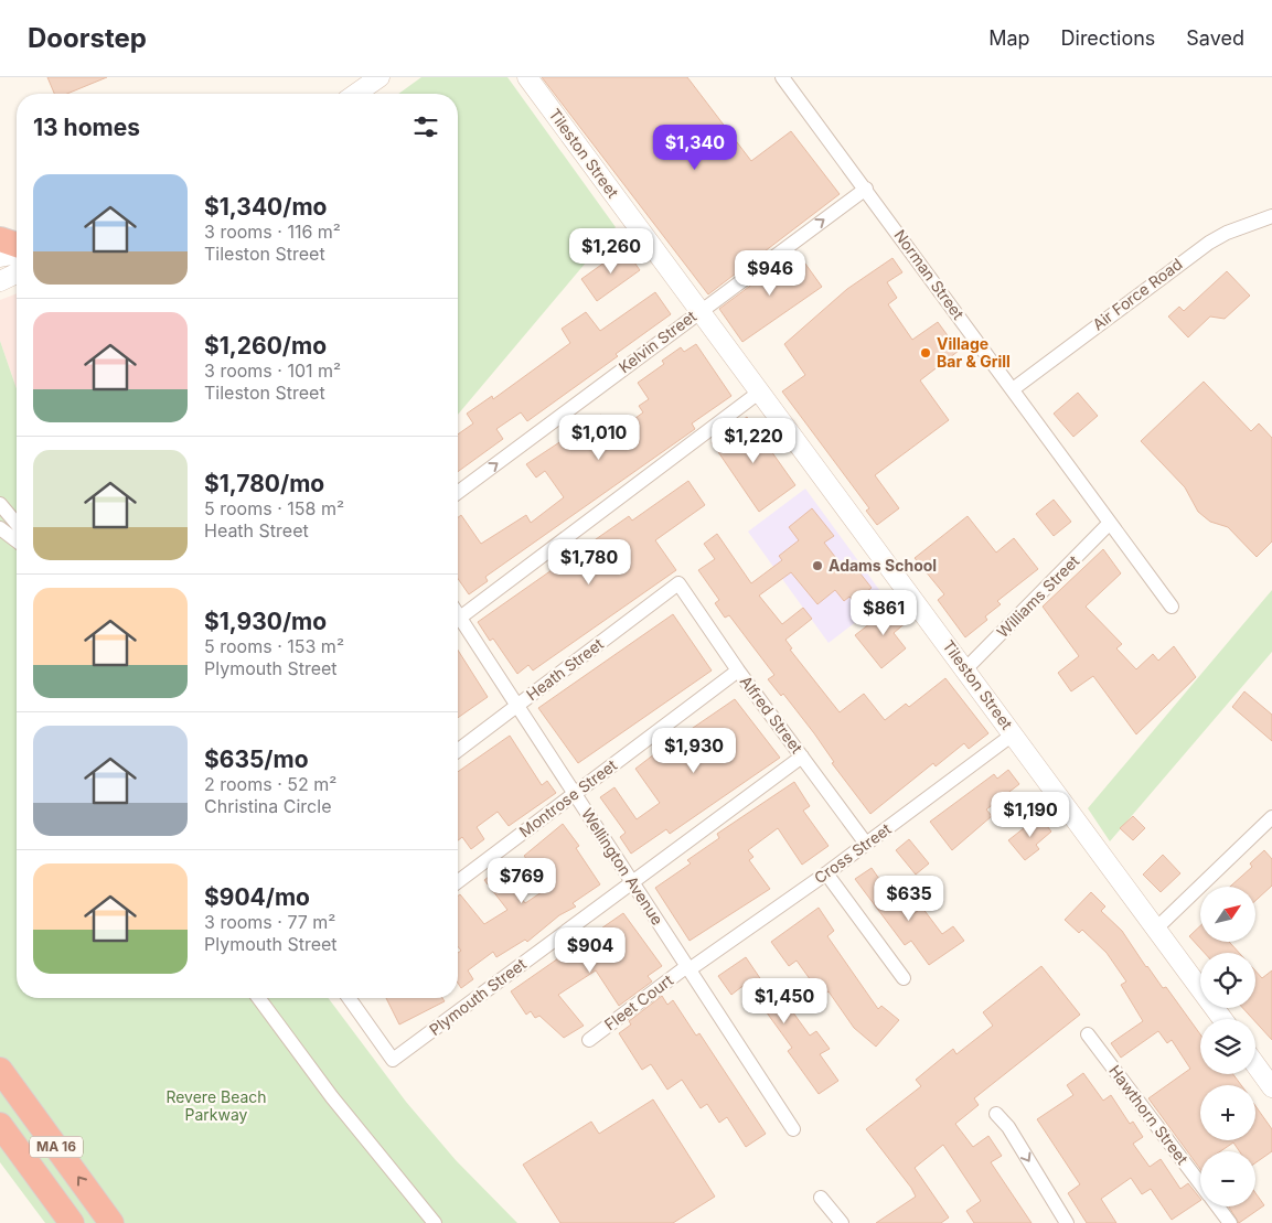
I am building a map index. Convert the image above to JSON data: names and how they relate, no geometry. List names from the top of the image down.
{
  "streets": {
    "highway": ["MA 16"],
    "main road": ["Tileston Street"],
    "street": [
      "Norman Street",
      "Air Force Road",
      "Kelvin Street",
      "Williams Street",
      "Heath Street",
      "Alfred Street",
      "Montrose Street",
      "Cross Street",
      "Wellington Avenue",
      "Plymouth Street",
      "Fleet Court",
      "Hawthorn Street"
    ]
  },
  "crossings": [
    ["Tileston Street", "Kelvin Street"],
    ["Tileston Street", "Williams Street"],
    ["Tileston Street", "Cross Street"],
    ["Norman Street", "Air Force Road"],
    ["Norman Street", "Kelvin Street"],
    ["Norman Street", "Williams Street"],
    ["Heath Street", "Alfred Street"],
    ["Heath Street", "Wellington Avenue"],
    ["Alfred Street", "Montrose Street"],
    ["Alfred Street", "Cross Street"],
    ["Alfred Street", "Plymouth Street"],
    ["Montrose Street", "Wellington Avenue"],
    ["Cross Street", "Wellington Avenue"],
    ["Cross Street", "Fleet Court"],
    ["Wellington Avenue", "Plymouth Street"],
    ["Wellington Avenue", "Fleet Court"]
  ],
  "parks": ["Revere Beach Parkway"],
  "places": ["Village Bar & Grill", "Adams School"],
  "north": "top right",
  "page": {
    "header": "Doorstep",
    "nav": ["Map", "Directions", "Saved"],
    "heading": "13 homes",
    "price": [
      "$1,340",
      "$1,260",
      "$946",
      "$1,010",
      "$1,220",
      "$1,780",
      "$861",
      "$1,930",
      "$1,190",
      "$769",
      "$635",
      "$904",
      "$1,450"
    ],
    "list": [
      {
        "name": "$1,340/mo",
        "note": "3 rooms · 116 m² · Tileston Street"
      },
      {
        "name": "$1,260/mo",
        "note": "3 rooms · 101 m² · Tileston Street"
      },
      {
        "name": "$1,780/mo",
        "note": "5 rooms · 158 m² · Heath Street"
      },
      {
        "name": "$1,930/mo",
        "note": "5 rooms · 153 m² · Plymouth Street"
      },
      {
        "name": "$635/mo",
        "note": "2 rooms · 52 m² · Christina Circle"
      },
      {
        "name": "$904/mo",
        "note": "3 rooms · 77 m² · Plymouth Street"
      }
    ],
    "map_buttons": ["+", "−"]
  }
}
